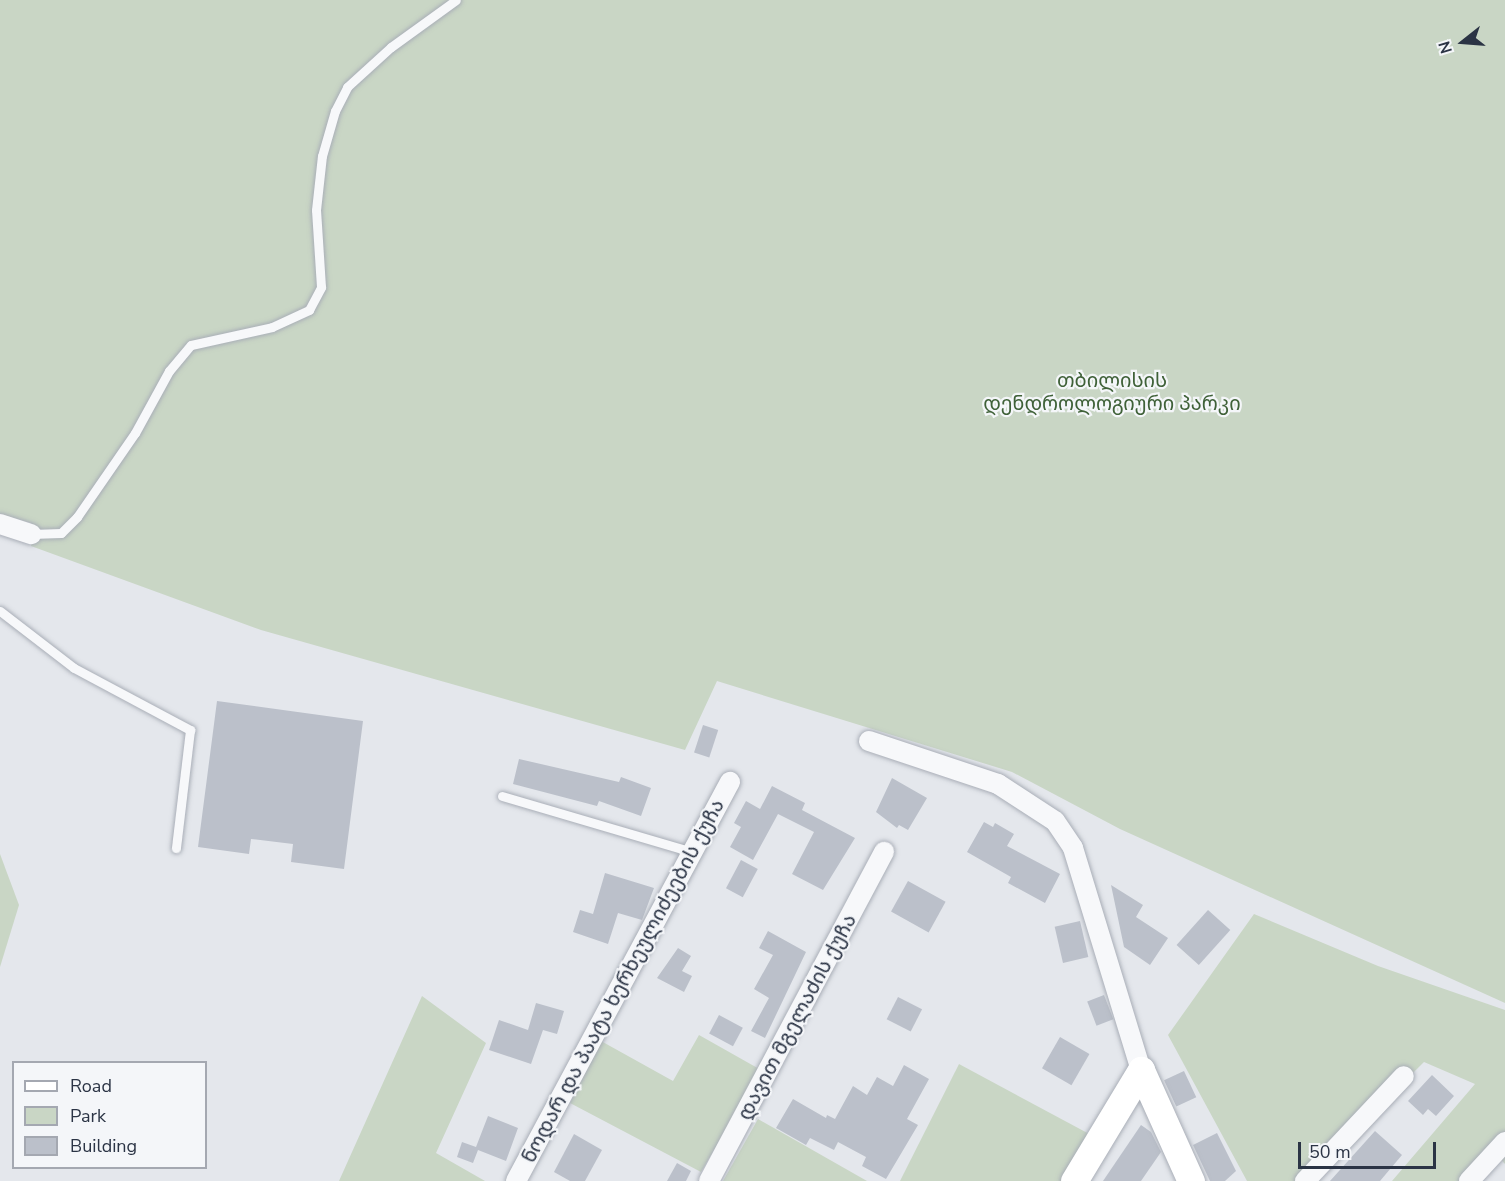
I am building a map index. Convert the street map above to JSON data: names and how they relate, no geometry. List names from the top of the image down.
{
  "streets": {
    "street": ["ნოდარ და პაატა ხერხეულიძეების ქუჩა", "დავით მგელაძის ქუჩა"]
  },
  "parks": ["თბილისის დენდროლოგიური პარკი"],
  "legend": ["Road", "Park", "Building"],
  "scale_bar": "50 m",
  "north": "left"
}
